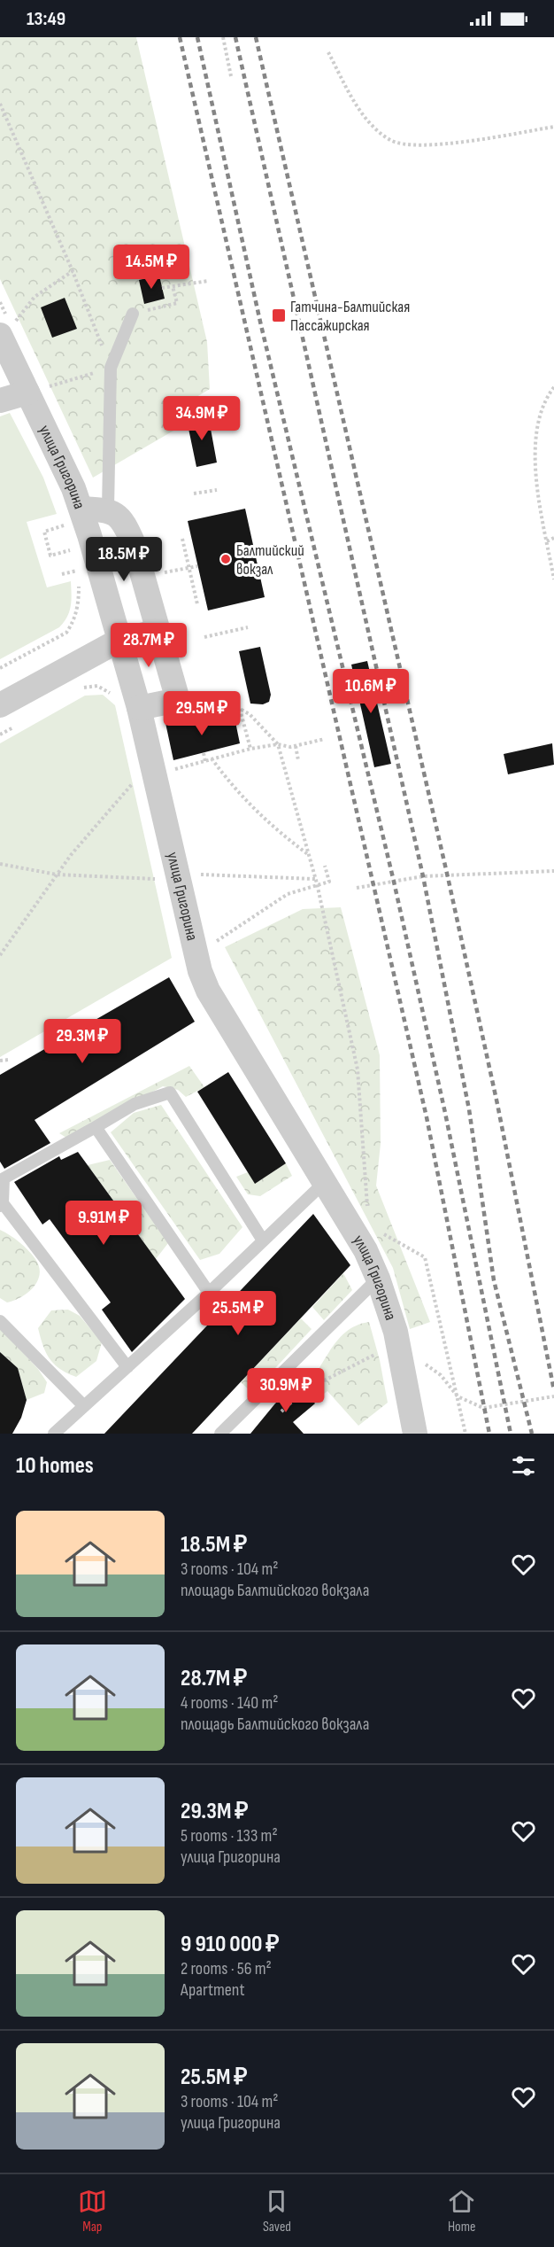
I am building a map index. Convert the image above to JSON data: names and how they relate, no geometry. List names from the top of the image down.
{
  "streets": {
    "street": ["улица Григорина"]
  },
  "places": {
    "transit": ["Гатчина-Балтийская Пассажирская"],
    "other": ["Балтийский вокзал"]
  },
  "page": {
    "status": "13:49",
    "price": [
      "14.5M ₽",
      "34.9M ₽",
      "18.5M ₽",
      "28.7M ₽",
      "10.6M ₽",
      "29.5M ₽",
      "29.3M ₽",
      "9.91M ₽",
      "25.5M ₽",
      "30.9M ₽"
    ],
    "heading": "10 homes",
    "list": [
      {
        "name": "18.5M ₽",
        "note": "3 rooms · 104 m² · площадь Балтийского вокзала"
      },
      {
        "name": "28.7M ₽",
        "note": "4 rooms · 140 m² · площадь Балтийского вокзала"
      },
      {
        "name": "29.3M ₽",
        "note": "5 rooms · 133 m² · улица Григорина"
      },
      {
        "name": "9 910 000 ₽",
        "note": "2 rooms · 56 m² · Apartment"
      },
      {
        "name": "25.5M ₽",
        "note": "3 rooms · 104 m² · улица Григорина"
      }
    ],
    "tabs": ["Map", "Saved", "Home"]
  }
}
